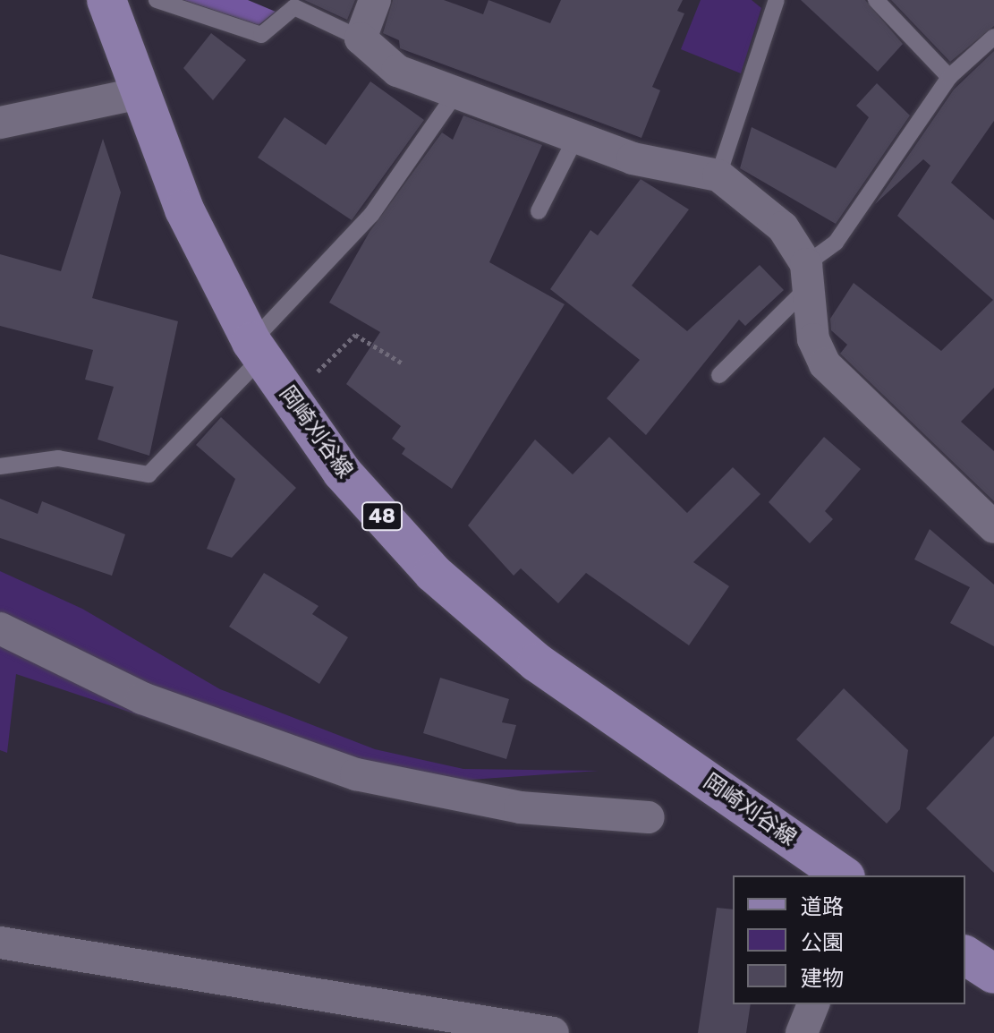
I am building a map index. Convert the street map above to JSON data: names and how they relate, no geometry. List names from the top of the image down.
{
  "streets": {
    "main road": ["岡崎刈谷線", "48"]
  },
  "legend": ["道路", "公園", "建物"]
}
